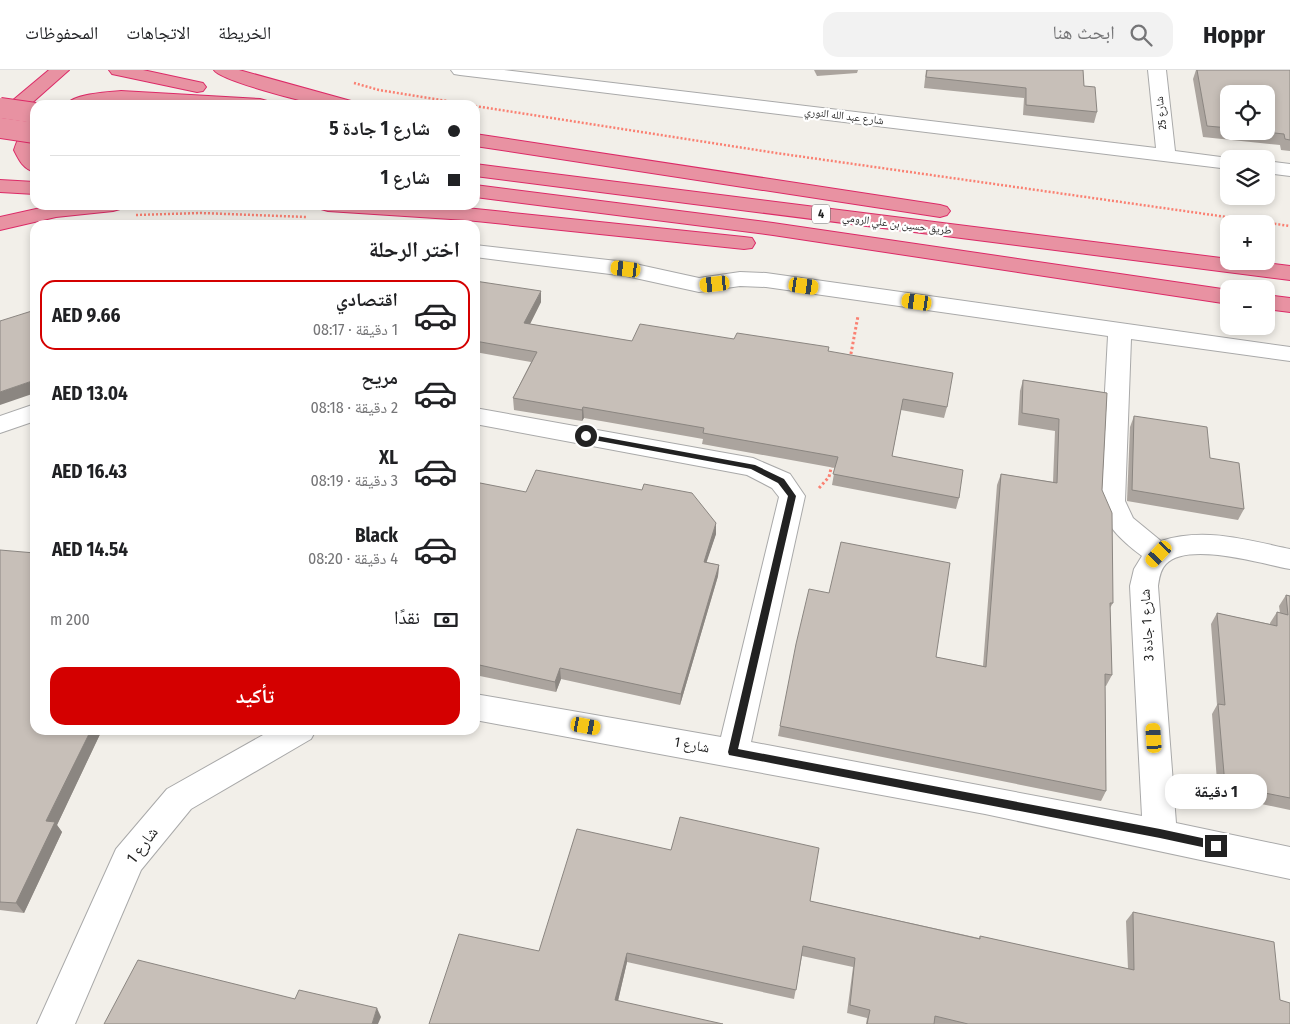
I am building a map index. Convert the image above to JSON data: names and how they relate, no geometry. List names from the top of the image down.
{
  "streets": {
    "highway": ["4", "طريق حسين بن علي الرومي"],
    "street": [
      "شارع 25",
      "شارع عبد الله النوري",
      "شارع 1 جادة 3",
      "شارع 1"
    ]
  },
  "crossings": [
    ["شارع 25", "شارع عبد الله النوري"],
    ["شارع 1 جادة 3", "شارع 1"]
  ],
  "page": {
    "header": "Hoppr",
    "search": "ابحث هنا",
    "nav": ["الخريطة", "الاتجاهات", "المحفوظات"],
    "map_buttons": ["+", "−"],
    "banner": ["شارع 1 جادة 5", "شارع 1"],
    "heading": "اختر الرحلة",
    "list": [
      {
        "name": "اقتصادي",
        "note": "1 دقيقة · 08:17",
        "value": "AED 9.66"
      },
      {
        "name": "مريح",
        "note": "2 دقيقة · 08:18",
        "value": "AED 13.04"
      },
      {
        "name": "XL",
        "note": "3 دقيقة · 08:19",
        "value": "AED 16.43"
      },
      {
        "name": "Black",
        "note": "4 دقيقة · 08:20",
        "value": "AED 14.54"
      }
    ],
    "pay": ["نقدًا", "200 m"],
    "buttons": "تأكيد",
    "bubble": "1 دقيقة"
  }
}
